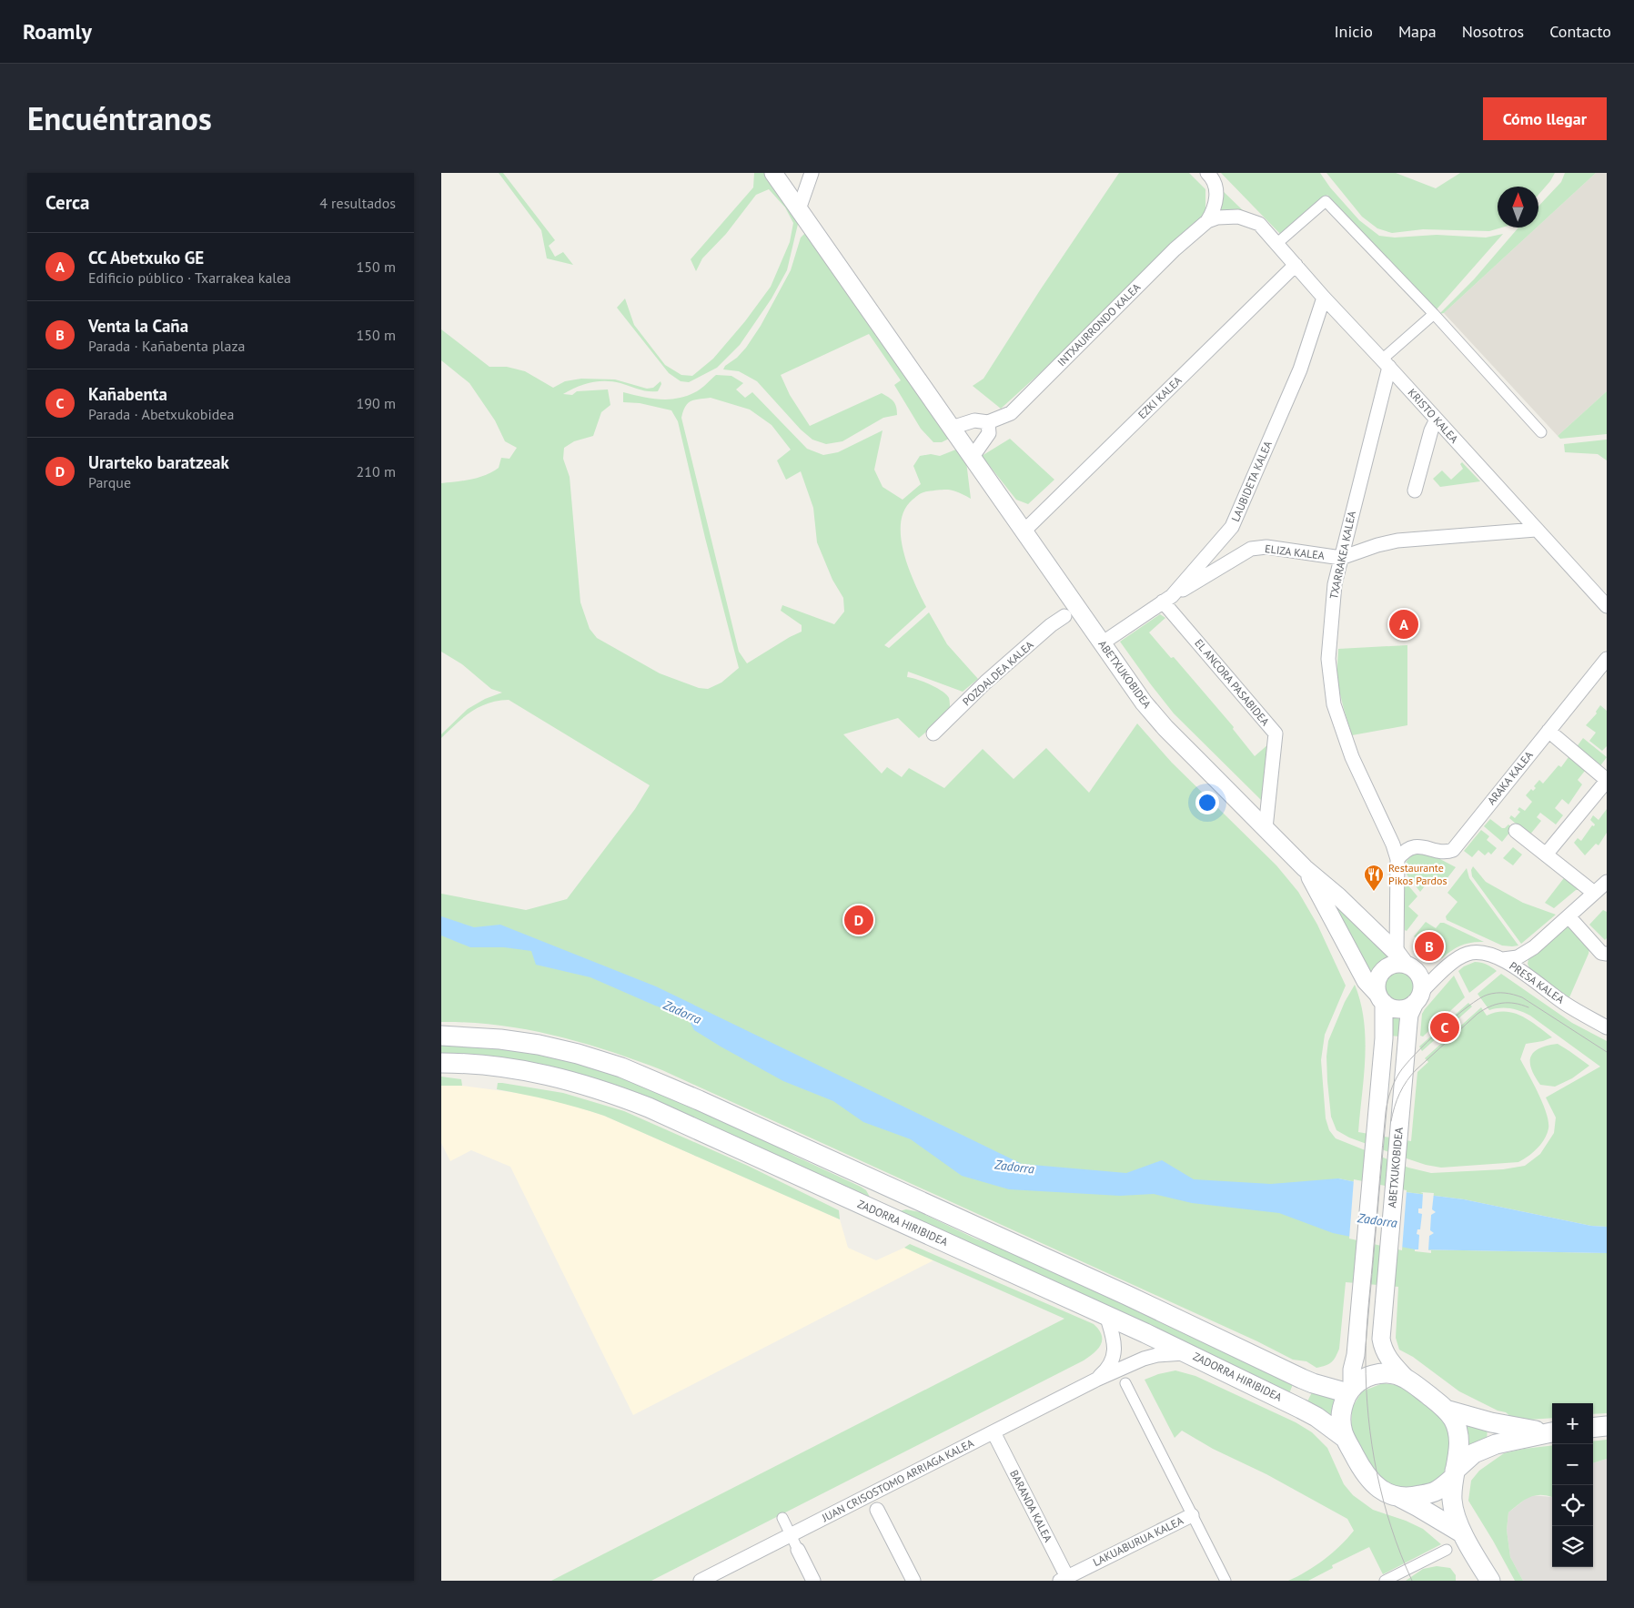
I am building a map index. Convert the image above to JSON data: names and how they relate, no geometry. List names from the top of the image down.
{
  "streets": {
    "main road": ["ZADORRA HIRIBIDEA"],
    "street": [
      "INTXAURRONDO KALEA",
      "EZKI KALEA",
      "KRISTO KALEA",
      "LAUBIDETA KALEA",
      "ELIZA KALEA",
      "TXARRAKEA KALEA",
      "POZOALDEA KALEA",
      "ABETXUKOBIDEA",
      "EL ANCORA PASABIDEA",
      "ARAKA KALEA",
      "PRESA KALEA",
      "JUAN CRISOSTOMO ARRIAGA KALEA",
      "BARANDA KALEA",
      "LAKUABURUA KALEA"
    ]
  },
  "crossings": [
    ["INTXAURRONDO KALEA", "KRISTO KALEA"],
    ["INTXAURRONDO KALEA", "ABETXUKOBIDEA"],
    ["EZKI KALEA", "KRISTO KALEA"],
    ["EZKI KALEA", "ABETXUKOBIDEA"],
    ["KRISTO KALEA", "LAUBIDETA KALEA"],
    ["KRISTO KALEA", "ELIZA KALEA"],
    ["KRISTO KALEA", "TXARRAKEA KALEA"],
    ["LAUBIDETA KALEA", "ELIZA KALEA"],
    ["LAUBIDETA KALEA", "ABETXUKOBIDEA"],
    ["LAUBIDETA KALEA", "EL ANCORA PASABIDEA"],
    ["ELIZA KALEA", "TXARRAKEA KALEA"],
    ["ELIZA KALEA", "EL ANCORA PASABIDEA"],
    ["TXARRAKEA KALEA", "ABETXUKOBIDEA"],
    ["TXARRAKEA KALEA", "ARAKA KALEA"],
    ["TXARRAKEA KALEA", "PRESA KALEA"],
    ["ABETXUKOBIDEA", "EL ANCORA PASABIDEA"],
    ["ABETXUKOBIDEA", "PRESA KALEA"],
    ["ABETXUKOBIDEA", "ZADORRA HIRIBIDEA"],
    ["ZADORRA HIRIBIDEA", "JUAN CRISOSTOMO ARRIAGA KALEA"],
    ["JUAN CRISOSTOMO ARRIAGA KALEA", "BARANDA KALEA"],
    ["BARANDA KALEA", "LAKUABURUA KALEA"]
  ],
  "water": ["Zadorra"],
  "places": {
    "restaurant": ["Restaurante Pikos Pardos"]
  },
  "north": "top",
  "page": {
    "header": "Roamly",
    "nav": [
      "Inicio",
      "Mapa",
      "Nosotros",
      "Contacto"
    ],
    "title": "Encuéntranos",
    "buttons": "Cómo llegar",
    "heading": ["Cerca", "4 resultados"],
    "list": [
      {
        "mark": "A",
        "name": "CC Abetxuko GE",
        "note": "Edificio público · Txarrakea kalea",
        "value": "150 m"
      },
      {
        "mark": "B",
        "name": "Venta la Caña",
        "note": "Parada · Kañabenta plaza",
        "value": "150 m"
      },
      {
        "mark": "C",
        "name": "Kañabenta",
        "note": "Parada · Abetxukobidea",
        "value": "190 m"
      },
      {
        "mark": "D",
        "name": "Urarteko baratzeak",
        "note": "Parque",
        "value": "210 m"
      }
    ],
    "pins": [
      "A",
      "D",
      "B",
      "C"
    ],
    "map_buttons": ["+", "−"]
  }
}
